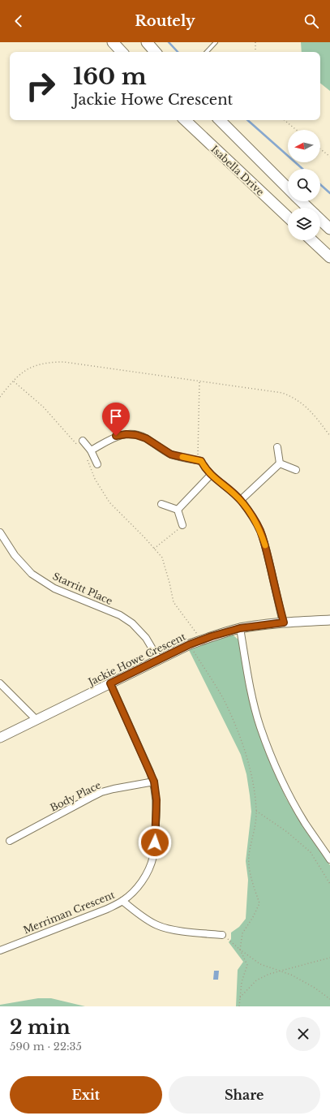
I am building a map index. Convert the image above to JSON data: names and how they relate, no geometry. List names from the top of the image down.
{
  "streets": {
    "main road": ["Isabella Drive"],
    "street": [
      "Starritt Place",
      "Jackie Howe Crescent",
      "Body Place",
      "Merriman Crescent"
    ]
  },
  "crossings": [
    ["Starritt Place", "Jackie Howe Crescent"],
    ["Jackie Howe Crescent", "Merriman Crescent"],
    ["Body Place", "Merriman Crescent"]
  ],
  "north": "left",
  "page": {
    "header": "Routely",
    "turn": ["160 m", "Jackie Howe Crescent"],
    "heading": ["2 min", "590 m · 22:35"],
    "buttons": ["Exit", "Share"]
  }
}
